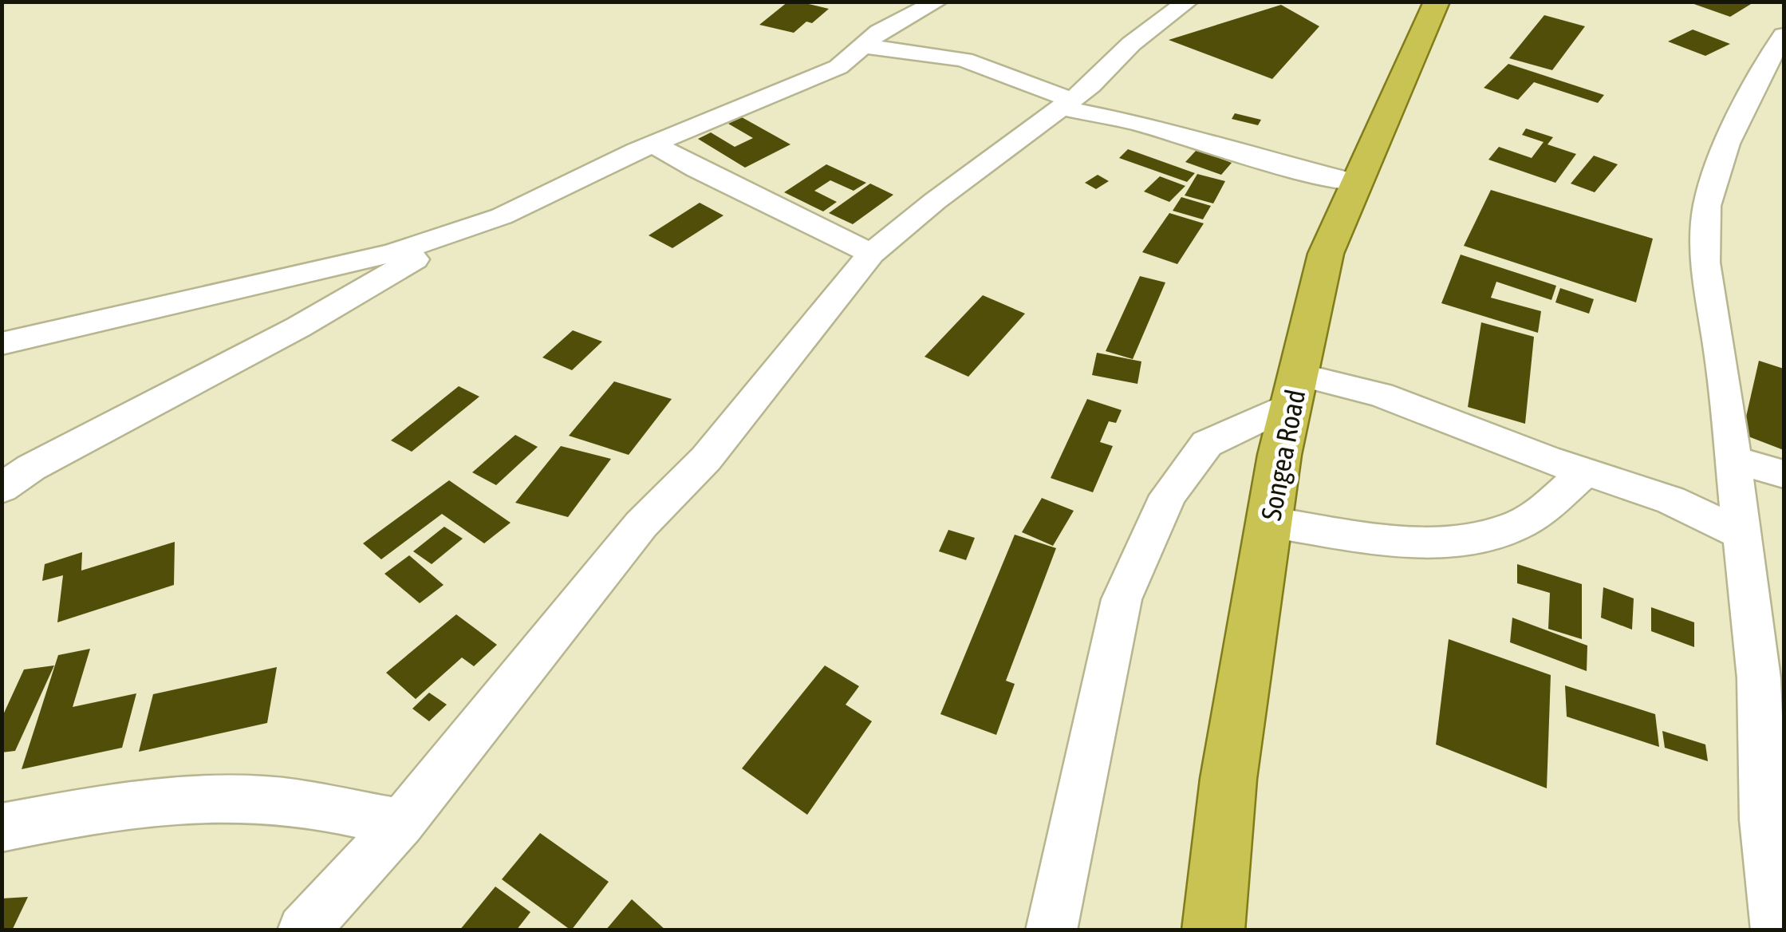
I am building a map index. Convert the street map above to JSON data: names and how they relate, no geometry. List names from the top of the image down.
{
  "streets": {
    "highway": ["Songea Road"]
  }
}
